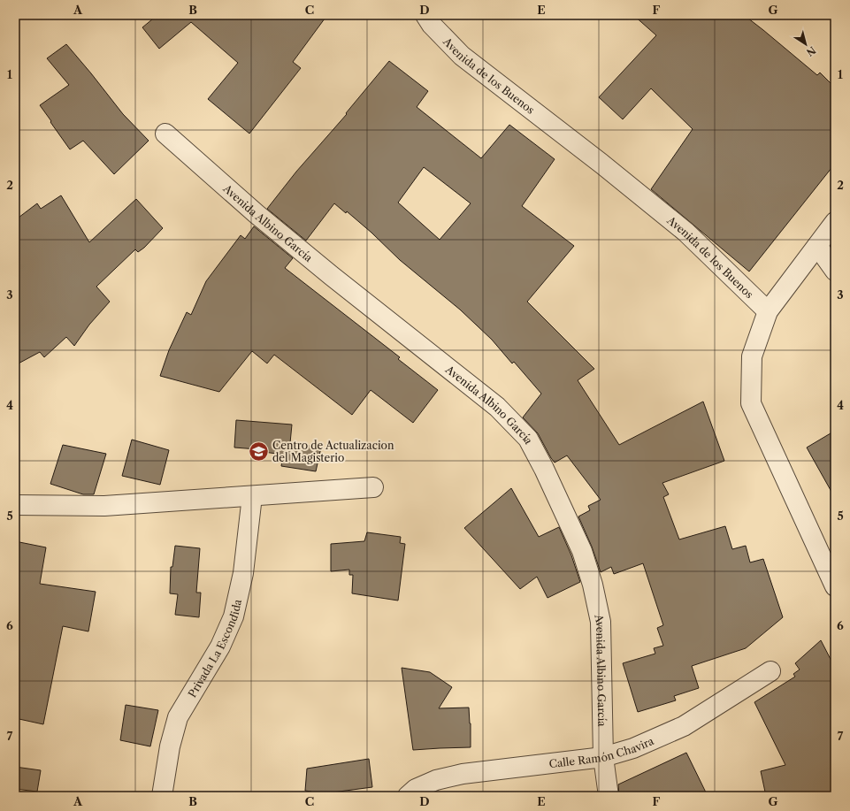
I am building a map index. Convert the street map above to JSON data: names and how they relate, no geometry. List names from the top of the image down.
{
  "streets": {
    "street": [
      "Avenida de los Buenos",
      "Avenida Albino García",
      "Privada La Escondida",
      "Calle Ramón Chavira"
    ]
  },
  "crossings": [
    ["Avenida Albino García", "Calle Ramón Chavira"]
  ],
  "places": {
    "school or university": ["Centro de Actualizacion del Magisterio"]
  },
  "north": "bottom right",
  "grid": {
    "columns": [
      "A",
      "B",
      "C",
      "D",
      "E",
      "F",
      "G"
    ],
    "rows": [
      "1",
      "2",
      "3",
      "4",
      "5",
      "6",
      "7"
    ]
  }
}
